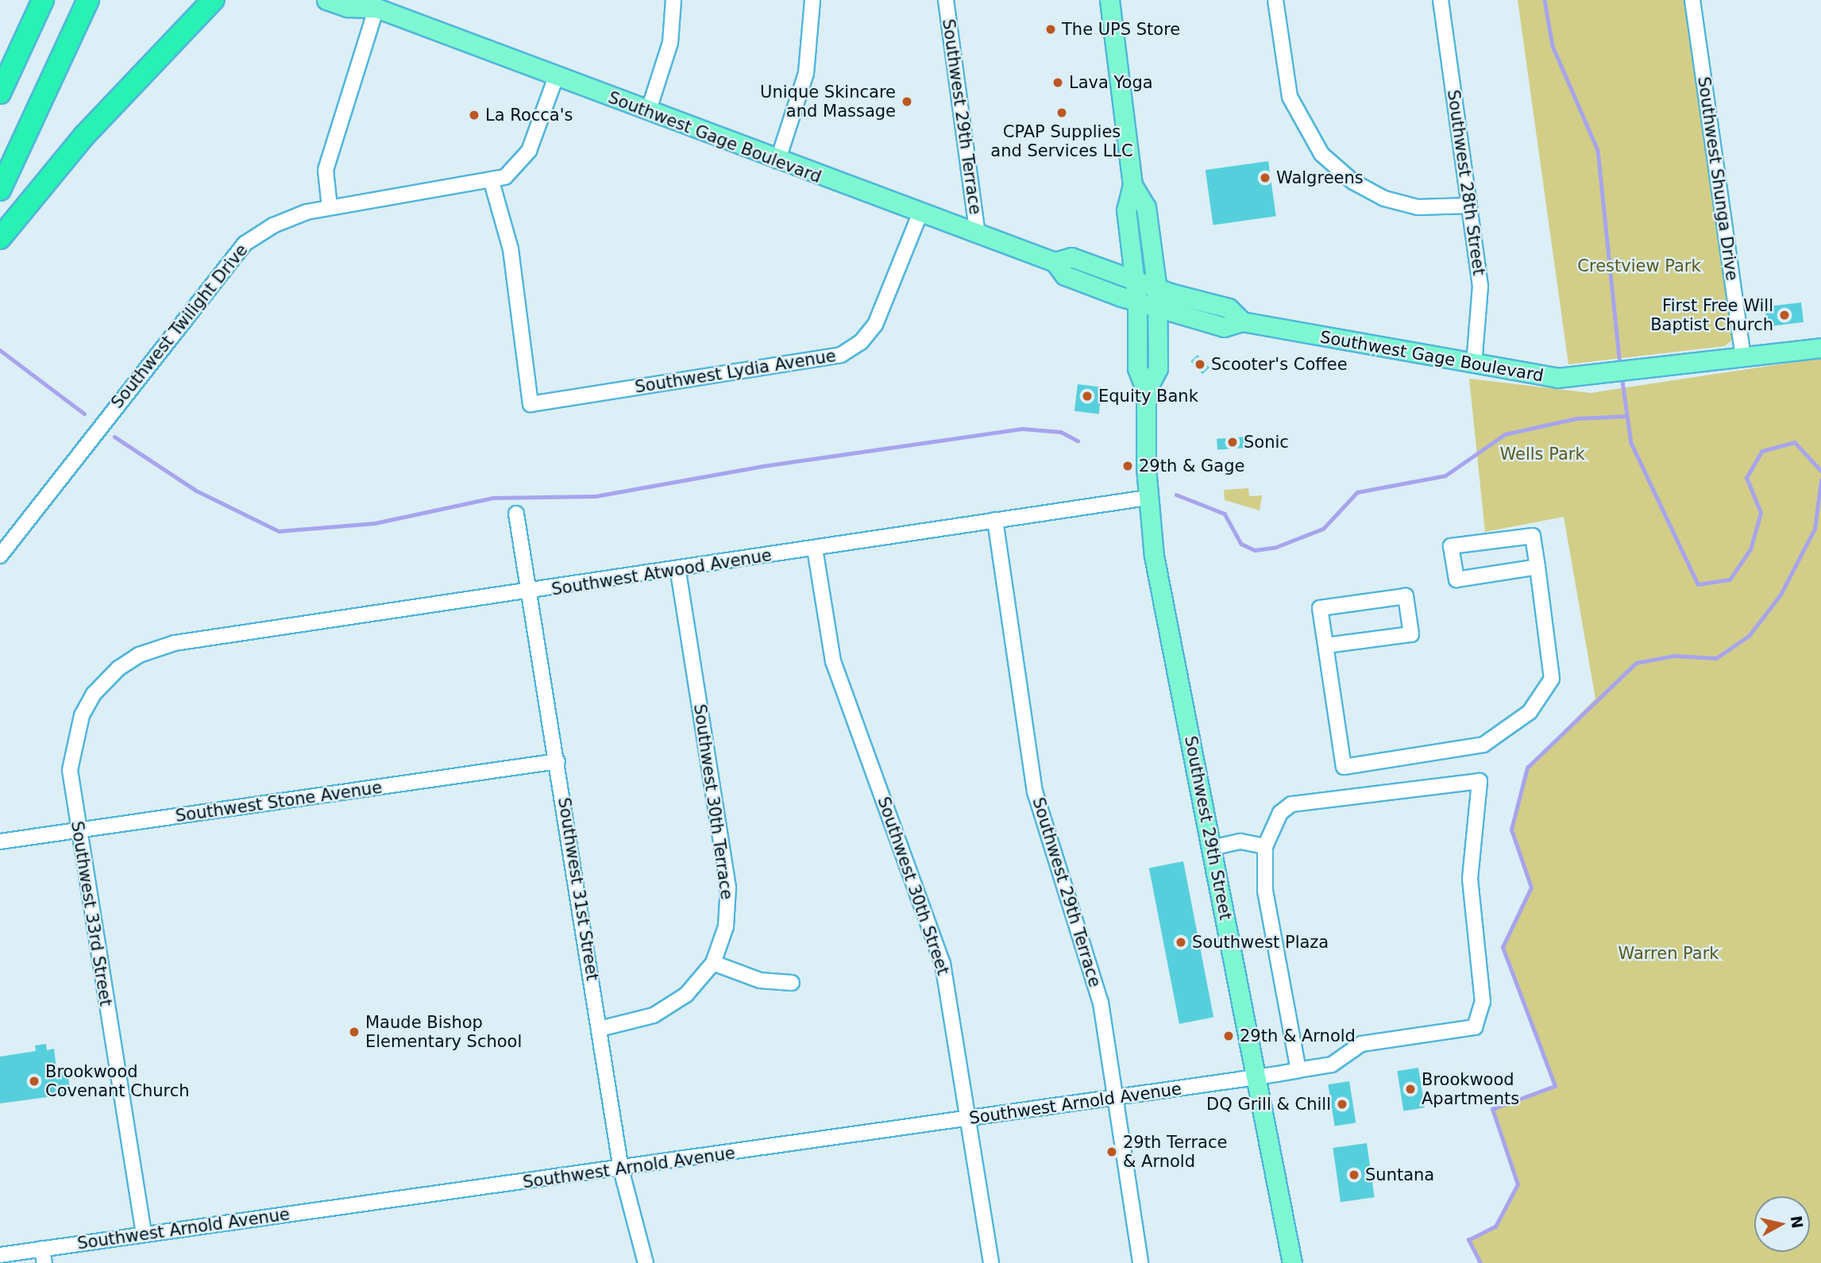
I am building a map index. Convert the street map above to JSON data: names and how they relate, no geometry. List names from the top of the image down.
{
  "streets": {
    "main road": ["Southwest Gage Boulevard", "Southwest 29th Street"],
    "street": [
      "Southwest 29th Terrace",
      "Southwest Shunga Drive",
      "Southwest 28th Street",
      "Southwest Twilight Drive",
      "Southwest Lydia Avenue",
      "Southwest Atwood Avenue",
      "Southwest Stone Avenue",
      "Southwest 30th Terrace",
      "Southwest 30th Street",
      "Southwest 31st Street",
      "Southwest 33rd Street",
      "Southwest Arnold Avenue"
    ]
  },
  "crossings": [
    ["Southwest 29th Terrace", "Southwest Gage Boulevard"],
    ["Southwest 29th Terrace", "Southwest Atwood Avenue"],
    ["Southwest 29th Terrace", "Southwest Arnold Avenue"],
    ["Southwest Gage Boulevard", "Southwest Shunga Drive"],
    ["Southwest Gage Boulevard", "Southwest 28th Street"],
    ["Southwest Gage Boulevard", "Southwest Twilight Drive"],
    ["Southwest Gage Boulevard", "Southwest Lydia Avenue"],
    ["Southwest Gage Boulevard", "Southwest 29th Street"],
    ["Southwest Twilight Drive", "Southwest Lydia Avenue"],
    ["Southwest Atwood Avenue", "Southwest 30th Terrace"],
    ["Southwest Atwood Avenue", "Southwest 29th Street"],
    ["Southwest Atwood Avenue", "Southwest 30th Street"],
    ["Southwest Atwood Avenue", "Southwest 31st Street"],
    ["Southwest Atwood Avenue", "Southwest 33rd Street"],
    ["Southwest Stone Avenue", "Southwest 31st Street"],
    ["Southwest Stone Avenue", "Southwest 33rd Street"],
    ["Southwest 30th Terrace", "Southwest 31st Street"],
    ["Southwest 29th Street", "Southwest Arnold Avenue"],
    ["Southwest 30th Street", "Southwest Arnold Avenue"],
    ["Southwest 31st Street", "Southwest Arnold Avenue"],
    ["Southwest 33rd Street", "Southwest Arnold Avenue"]
  ],
  "parks": ["Crestview Park", "Wells Park", "Warren Park"],
  "places": [
    "The UPS Store",
    "Lava Yoga",
    "Unique Skincare and Massage",
    "CPAP Supplies and Services LLC",
    "La Rocca's",
    "Walgreens",
    "First Free Will Baptist Church",
    "Scooter's Coffee",
    "Equity Bank",
    "Sonic",
    "29th & Gage",
    "Southwest Plaza",
    "Maude Bishop Elementary School",
    "29th & Arnold",
    "Brookwood Covenant Church",
    "Brookwood Apartments",
    "DQ Grill & Chill",
    "29th Terrace & Arnold",
    "Suntana"
  ],
  "north": "right"
}
